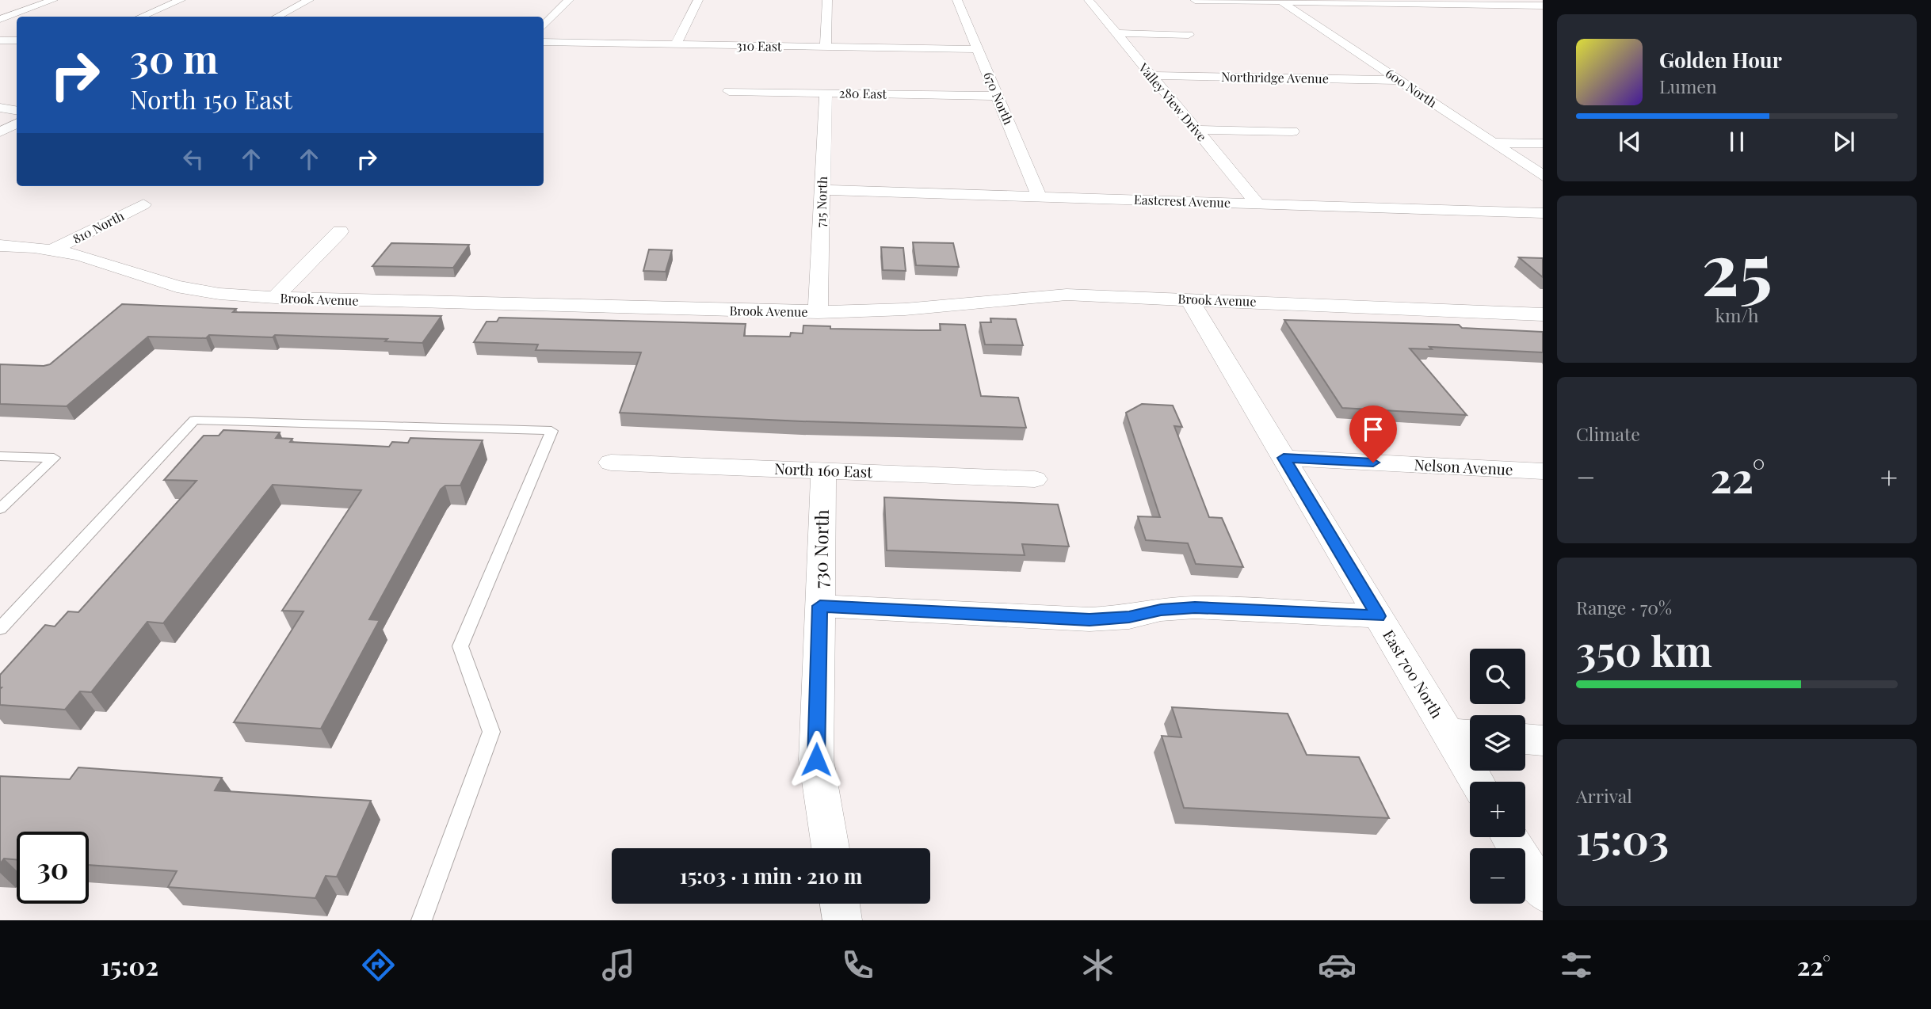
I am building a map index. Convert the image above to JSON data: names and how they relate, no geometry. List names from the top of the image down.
{
  "streets": {
    "street": [
      "310 East",
      "Northridge Avenue",
      "600 North",
      "280 East",
      "670 North",
      "Valley View Drive",
      "Eastcrest Avenue",
      "715 North",
      "810 North",
      "Brook Avenue",
      "Nelson Avenue",
      "North 160 East",
      "730 North",
      "East 700 North"
    ]
  },
  "crossings": [
    ["310 East", "670 North"],
    ["Northridge Avenue", "600 North"],
    ["Northridge Avenue", "Valley View Drive"],
    ["280 East", "670 North"],
    ["280 East", "715 North"],
    ["670 North", "Eastcrest Avenue"],
    ["Valley View Drive", "Eastcrest Avenue"],
    ["Eastcrest Avenue", "715 North"],
    ["715 North", "Brook Avenue"],
    ["810 North", "Brook Avenue"],
    ["Brook Avenue", "East 700 North"],
    ["Nelson Avenue", "East 700 North"],
    ["North 160 East", "730 North"]
  ],
  "page": {
    "turn": ["30 m", "North 150 East"],
    "song": ["Golden Hour", "Lumen"],
    "tile": [
      ["25", "km/h"],
      "Climate",
      ["Range · 70%", "350 km"],
      ["Arrival", "15:03"]
    ],
    "heat": ["−", "22°", "+"],
    "map_buttons": ["+", "−"],
    "limit": "30",
    "trip": "15:03 · 1 min · 210 m",
    "tabs": ["15:02", "22°"]
  }
}
